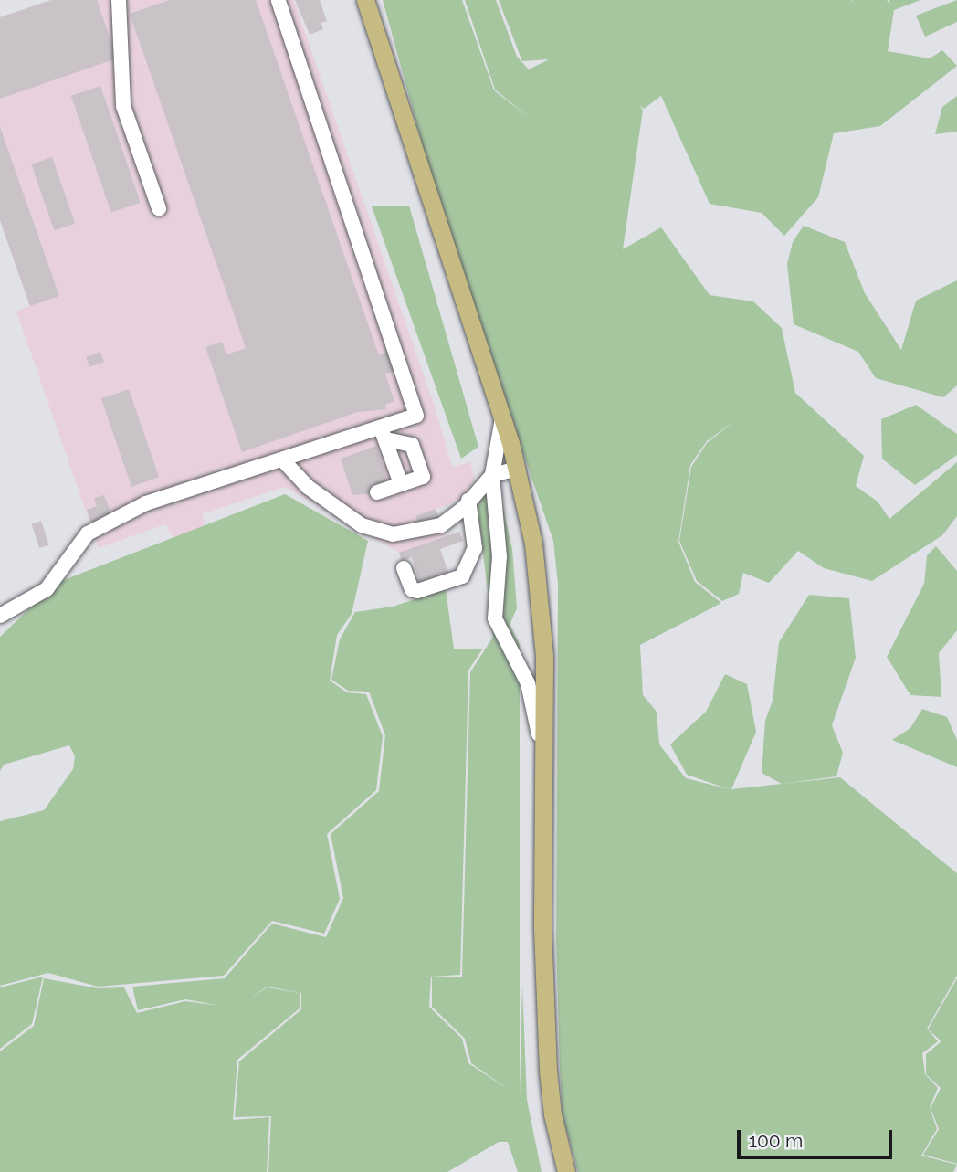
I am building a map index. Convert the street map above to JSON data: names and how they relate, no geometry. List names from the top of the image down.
{
  "scale_bar": "100 m"
}
